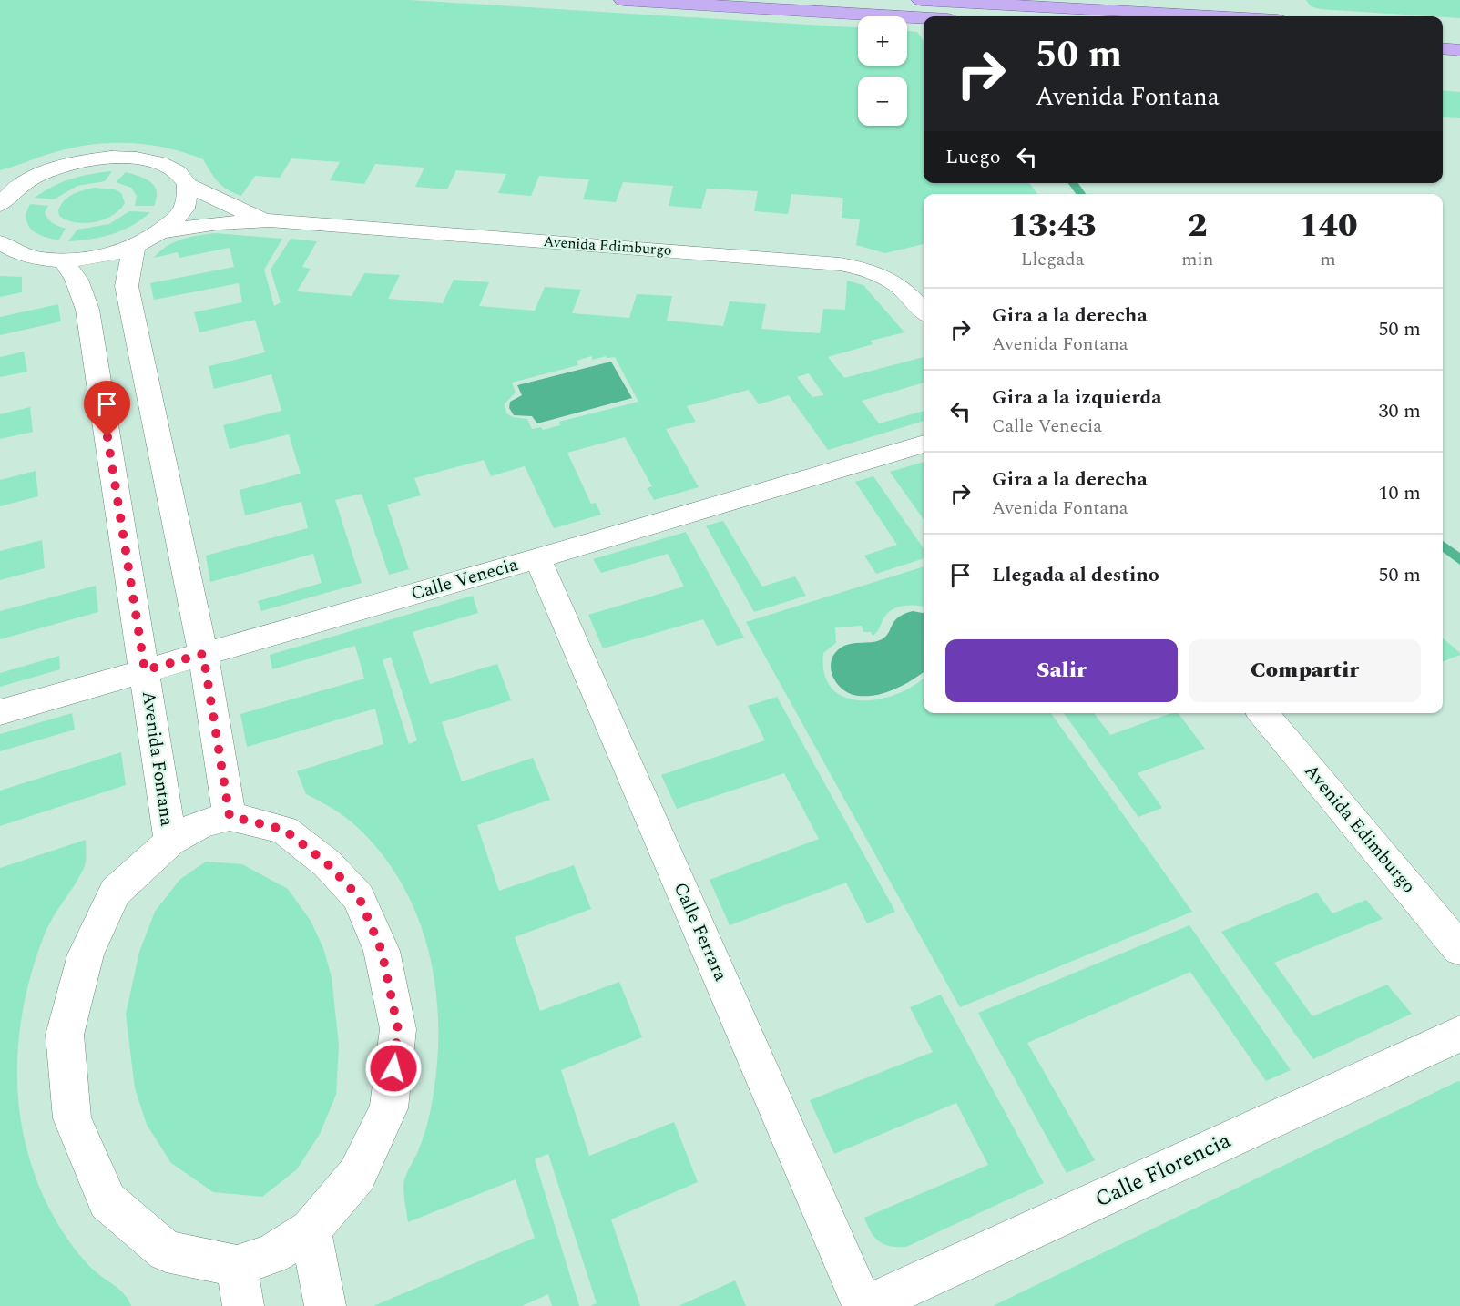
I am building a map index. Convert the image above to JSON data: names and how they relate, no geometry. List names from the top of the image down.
{
  "streets": {
    "street": [
      "Avenida Edimburgo",
      "Calle Venecia",
      "Avenida Fontana",
      "Calle Ferrara",
      "Calle Florencia"
    ]
  },
  "crossings": [
    ["Calle Venecia", "Avenida Fontana"],
    ["Calle Venecia", "Calle Ferrara"],
    ["Calle Ferrara", "Calle Florencia"]
  ],
  "page": {
    "map_buttons": ["+", "−"],
    "turn": ["50 m", "Avenida Fontana"],
    "then": "Luego",
    "eta": [
      "13:43",
      "Llegada",
      "2",
      "min",
      "140",
      "m"
    ],
    "list": [
      {
        "name": "Gira a la derecha",
        "note": "Avenida Fontana",
        "value": "50 m"
      },
      {
        "name": "Gira a la izquierda",
        "note": "Calle Venecia",
        "value": "30 m"
      },
      {
        "name": "Gira a la derecha",
        "note": "Avenida Fontana",
        "value": "10 m"
      },
      {
        "name": "Llegada al destino",
        "value": "50 m"
      }
    ],
    "buttons": ["Salir", "Compartir"]
  }
}
